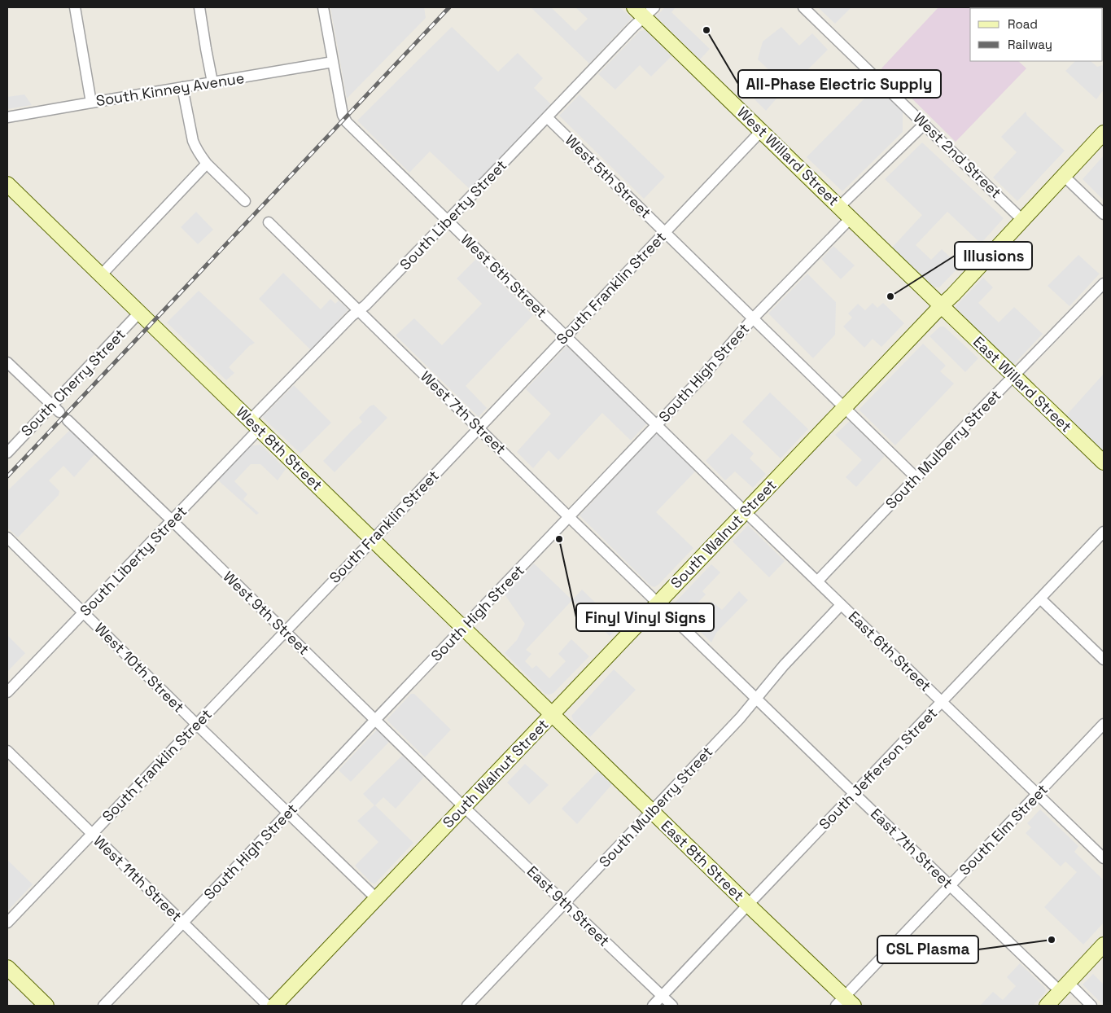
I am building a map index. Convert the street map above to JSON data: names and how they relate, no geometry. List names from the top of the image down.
{
  "streets": {
    "street": [
      "South Kinney Avenue",
      "West 2nd Street",
      "West Willard Street",
      "West 5th Street",
      "South Liberty Street",
      "West 6th Street",
      "South Franklin Street",
      "South High Street",
      "South Cherry Street",
      "East Willard Street",
      "West 7th Street",
      "West 8th Street",
      "South Mulberry Street",
      "South Walnut Street",
      "West 9th Street",
      "East 6th Street",
      "West 10th Street",
      "South Jefferson Street",
      "South Elm Street",
      "East 7th Street",
      "East 8th Street",
      "West 11th Street",
      "East 9th Street"
    ]
  },
  "crossings": [
    ["South Kinney Avenue", "West 6th Street"],
    ["West 2nd Street", "South Walnut Street"],
    ["West Willard Street", "South Liberty Street"],
    ["West Willard Street", "South Franklin Street"],
    ["West Willard Street", "South High Street"],
    ["West Willard Street", "East Willard Street"],
    ["West Willard Street", "South Walnut Street"],
    ["West 5th Street", "South Liberty Street"],
    ["West 5th Street", "South Franklin Street"],
    ["West 5th Street", "South High Street"],
    ["West 5th Street", "South Mulberry Street"],
    ["West 5th Street", "South Walnut Street"],
    ["South Liberty Street", "West 6th Street"],
    ["South Liberty Street", "West 7th Street"],
    ["South Liberty Street", "West 8th Street"],
    ["South Liberty Street", "West 9th Street"],
    ["South Liberty Street", "West 10th Street"],
    ["West 6th Street", "South Franklin Street"],
    ["West 6th Street", "South High Street"],
    ["West 6th Street", "South Walnut Street"],
    ["West 6th Street", "East 6th Street"],
    ["South Franklin Street", "West 7th Street"],
    ["South Franklin Street", "West 8th Street"],
    ["South Franklin Street", "West 9th Street"],
    ["South Franklin Street", "West 10th Street"],
    ["South Franklin Street", "West 11th Street"],
    ["South High Street", "West 7th Street"],
    ["South High Street", "West 8th Street"],
    ["South High Street", "West 9th Street"],
    ["South High Street", "West 10th Street"],
    ["South High Street", "West 11th Street"],
    ["South Cherry Street", "West 8th Street"],
    ["East Willard Street", "South Mulberry Street"],
    ["East Willard Street", "South Walnut Street"],
    ["West 7th Street", "South Walnut Street"],
    ["West 7th Street", "East 7th Street"],
    ["West 8th Street", "South Walnut Street"],
    ["West 8th Street", "East 8th Street"],
    ["South Mulberry Street", "East 6th Street"],
    ["South Mulberry Street", "East 7th Street"],
    ["South Mulberry Street", "East 8th Street"],
    ["South Mulberry Street", "East 9th Street"],
    ["South Walnut Street", "West 9th Street"],
    ["South Walnut Street", "East 6th Street"],
    ["South Walnut Street", "West 10th Street"],
    ["South Walnut Street", "East 7th Street"],
    ["South Walnut Street", "East 8th Street"],
    ["South Walnut Street", "East 9th Street"],
    ["West 9th Street", "East 9th Street"],
    ["East 6th Street", "South Jefferson Street"],
    ["East 6th Street", "South Elm Street"],
    ["South Jefferson Street", "East 7th Street"],
    ["South Jefferson Street", "East 8th Street"],
    ["South Jefferson Street", "East 9th Street"],
    ["South Elm Street", "East 7th Street"],
    ["South Elm Street", "East 8th Street"]
  ],
  "places": [
    "All-Phase Electric Supply",
    "Illusions",
    "Finyl Vinyl Signs",
    "CSL Plasma"
  ],
  "legend": ["Road", "Railway"]
}
